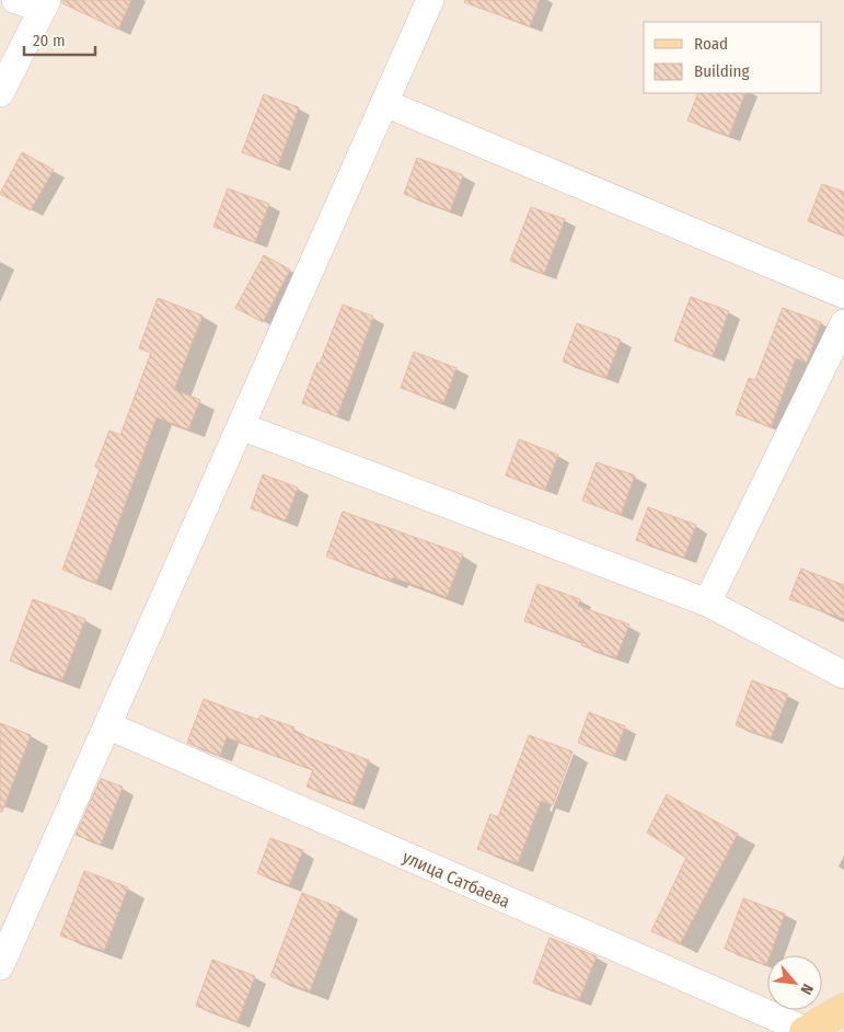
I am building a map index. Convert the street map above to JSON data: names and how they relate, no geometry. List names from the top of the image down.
{
  "streets": {
    "street": ["улица Сатбаева"]
  },
  "legend": ["Road", "Building"],
  "scale_bar": "20 m",
  "north": "bottom right"
}
